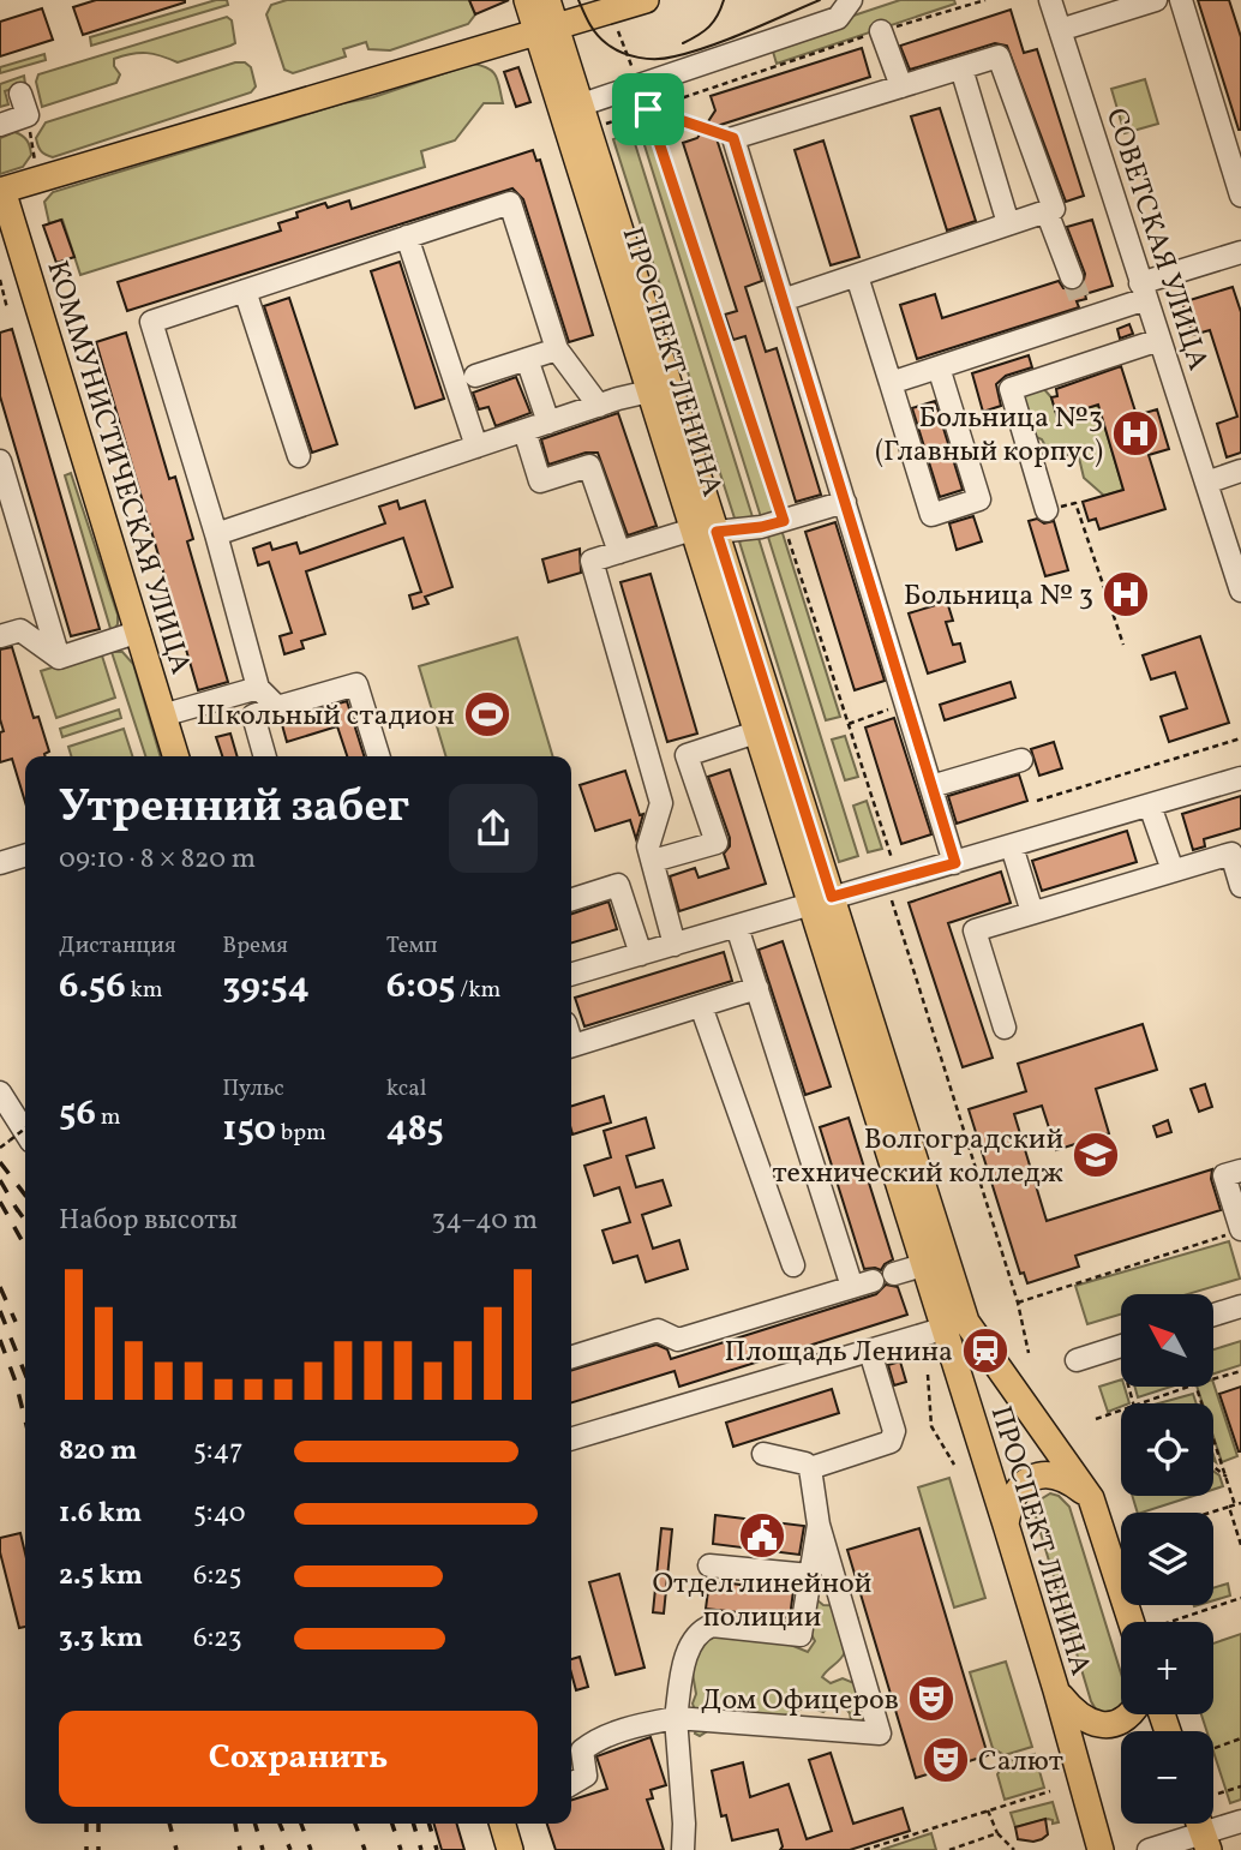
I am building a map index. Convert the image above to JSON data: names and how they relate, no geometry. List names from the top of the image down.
{
  "streets": {
    "main road": ["ПРОСПЕКТ ЛЕНИНА", "КОММУНИСТИЧЕСКАЯ УЛИЦА"],
    "street": ["СОВЕТСКАЯ УЛИЦА"]
  },
  "places": {
    "hospital": ["Больница №3 (Главный корпус)", "Больница № 3"],
    "sports": ["Школьный стадион"],
    "school or university": ["Волгоградский технический колледж"],
    "station": ["Площадь Ленина"],
    "public building": ["Отдел линейной полиции"],
    "theatre": ["Дом Офицеров", "Салют"]
  },
  "north": "top left",
  "page": {
    "heading": ["Утренний забег", "09:10 · 8 × 820 m"],
    "stats": [
      ["Дистанция", "6.56 km"],
      ["Время", "39:54"],
      ["Темп", "6:05 /km"],
      ["56 m"],
      ["Пульс", "150 bpm"],
      ["kcal", "485"]
    ],
    "chart": ["Набор высоты", "34–40 m"],
    "map_buttons": ["+", "−"],
    "list": [
      {
        "name": "820 m",
        "note": "5:47"
      },
      {
        "name": "1.6 km",
        "note": "5:40"
      },
      {
        "name": "2.5 km",
        "note": "6:25"
      },
      {
        "name": "3.3 km",
        "note": "6:23"
      }
    ],
    "buttons": "Сохранить"
  }
}
